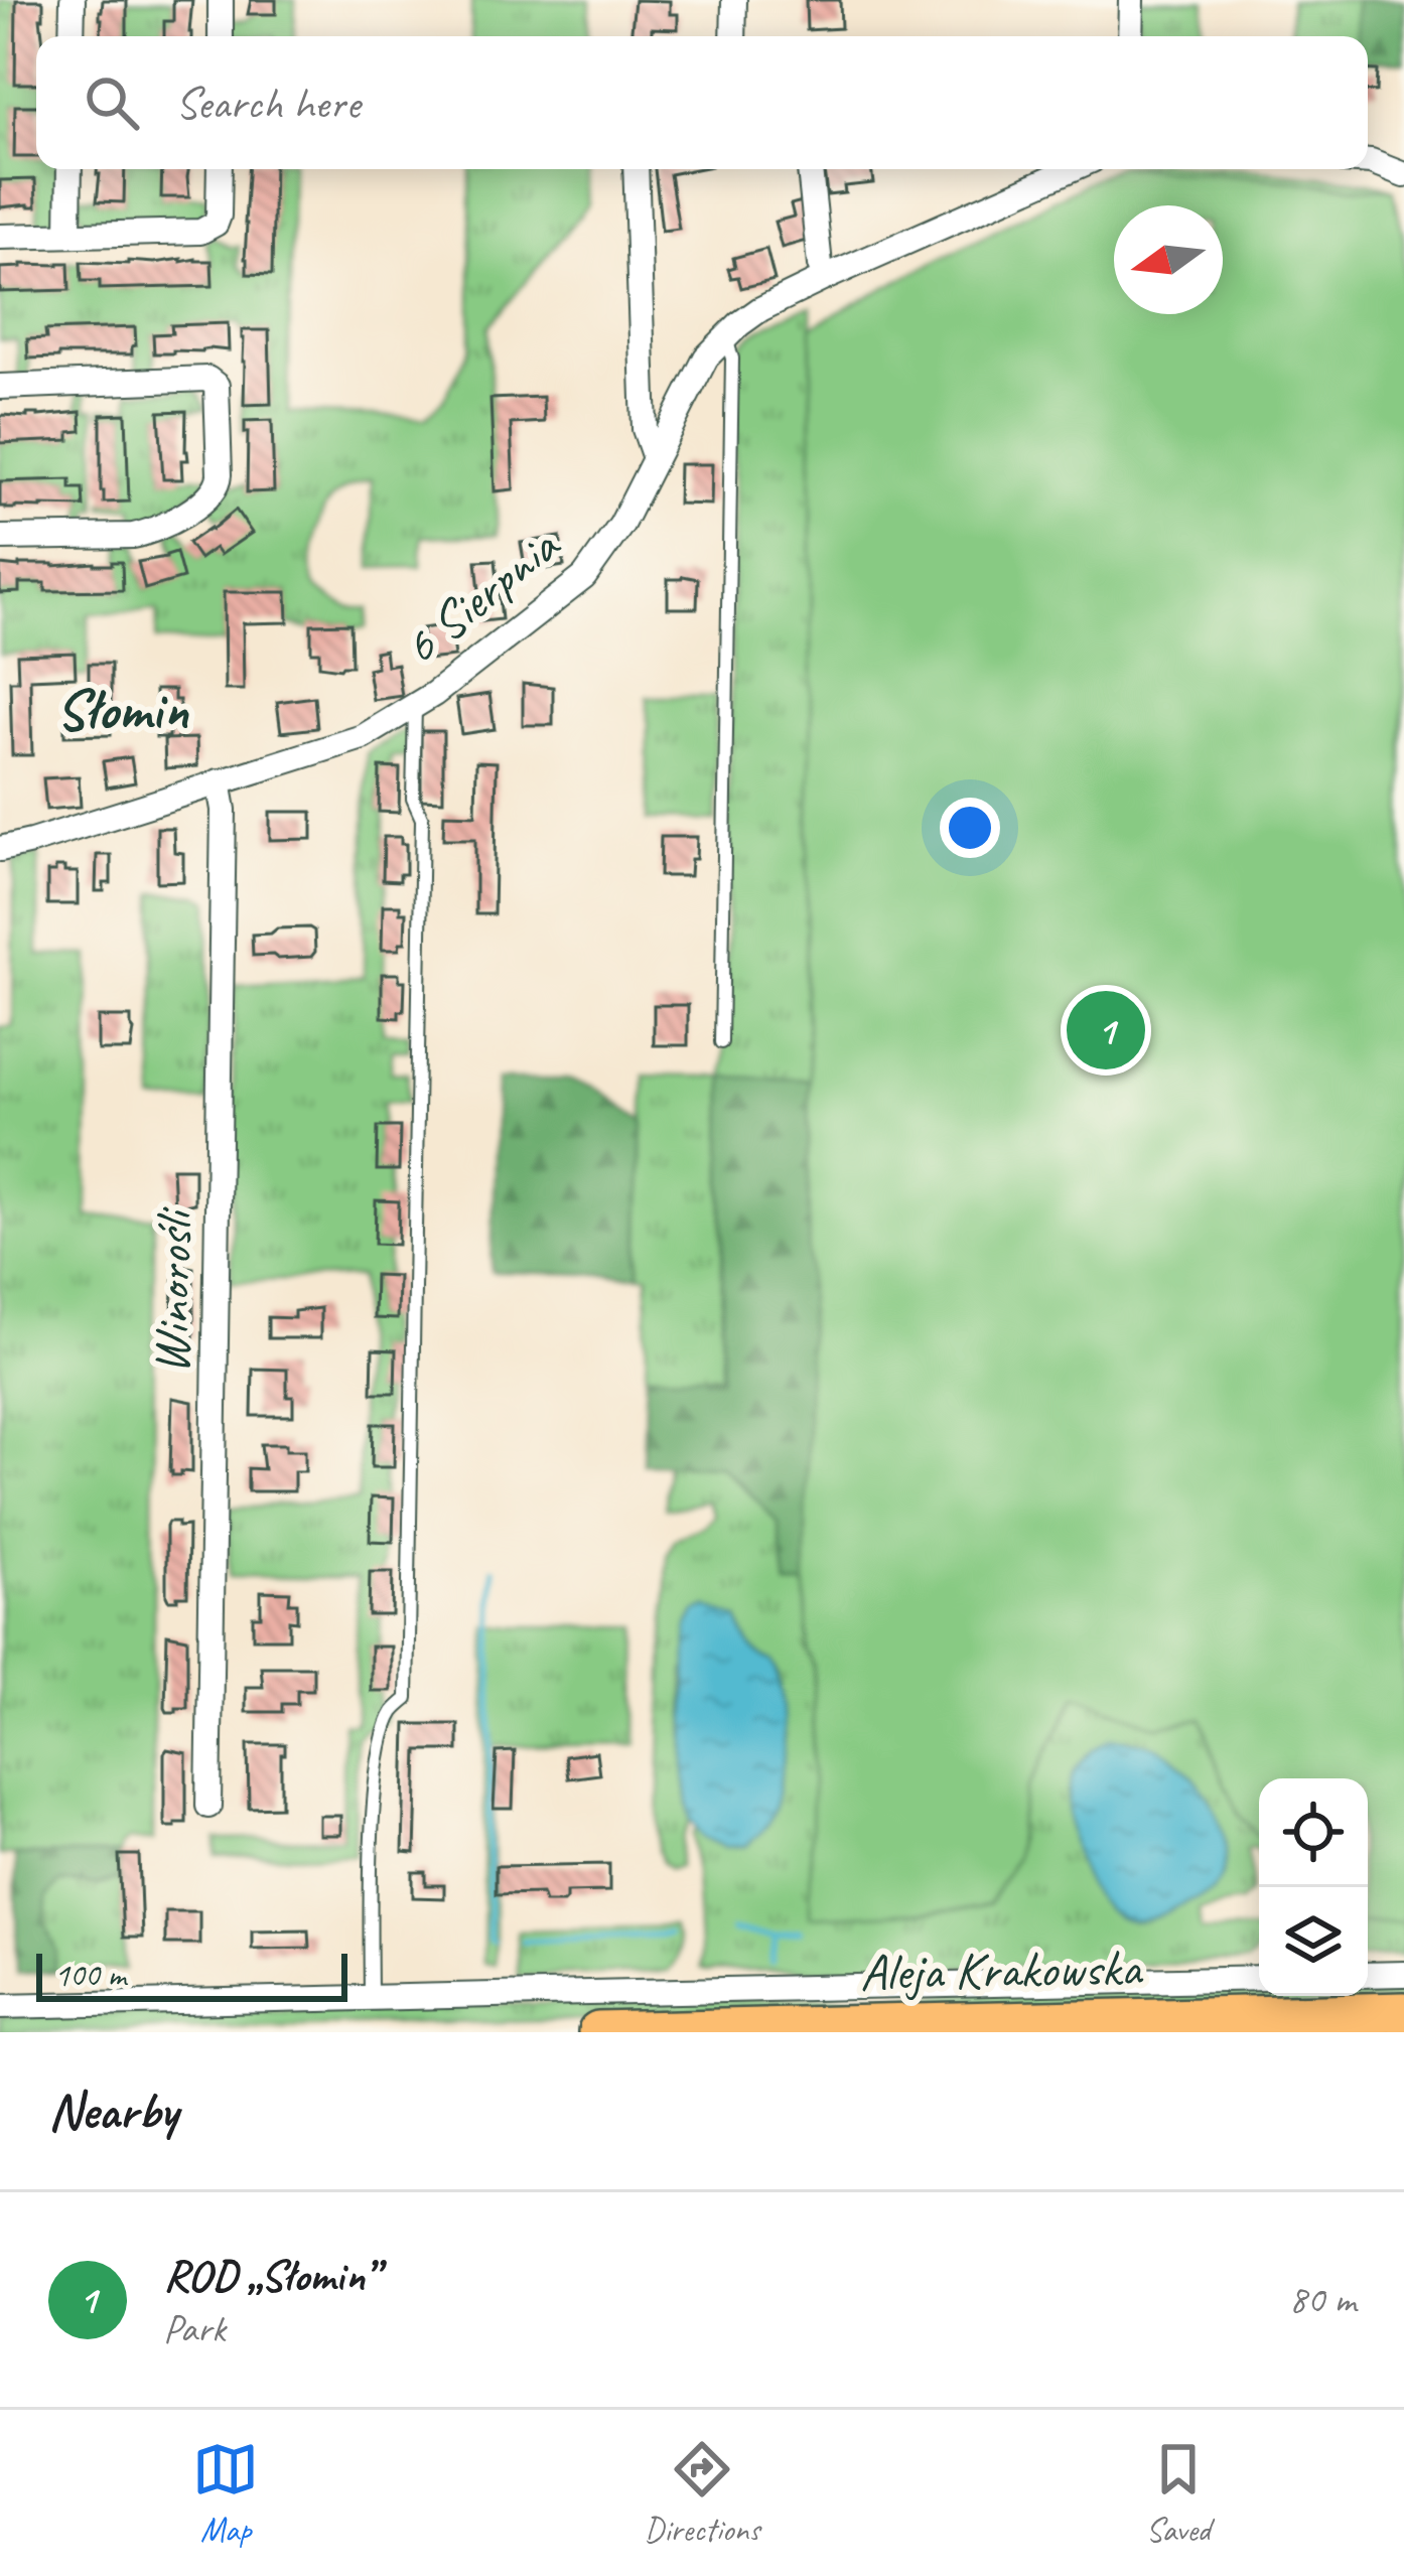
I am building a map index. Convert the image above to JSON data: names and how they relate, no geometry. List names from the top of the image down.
{
  "streets": {
    "main road": ["Aleja Krakowska"],
    "street": ["6 Sierpnia", "Winorośli"]
  },
  "crossings": [
    ["6 Sierpnia", "Winorośli"]
  ],
  "districts": ["Słomin"],
  "scale_bar": "100 m",
  "north": "left",
  "page": {
    "search": "Search here",
    "pins": "1",
    "scale": "100 m",
    "heading": "Nearby",
    "list": [
      {
        "mark": "1",
        "name": "ROD „Słomin”",
        "note": "Park",
        "value": "80 m"
      }
    ],
    "nav": ["Map", "Directions", "Saved"]
  }
}
